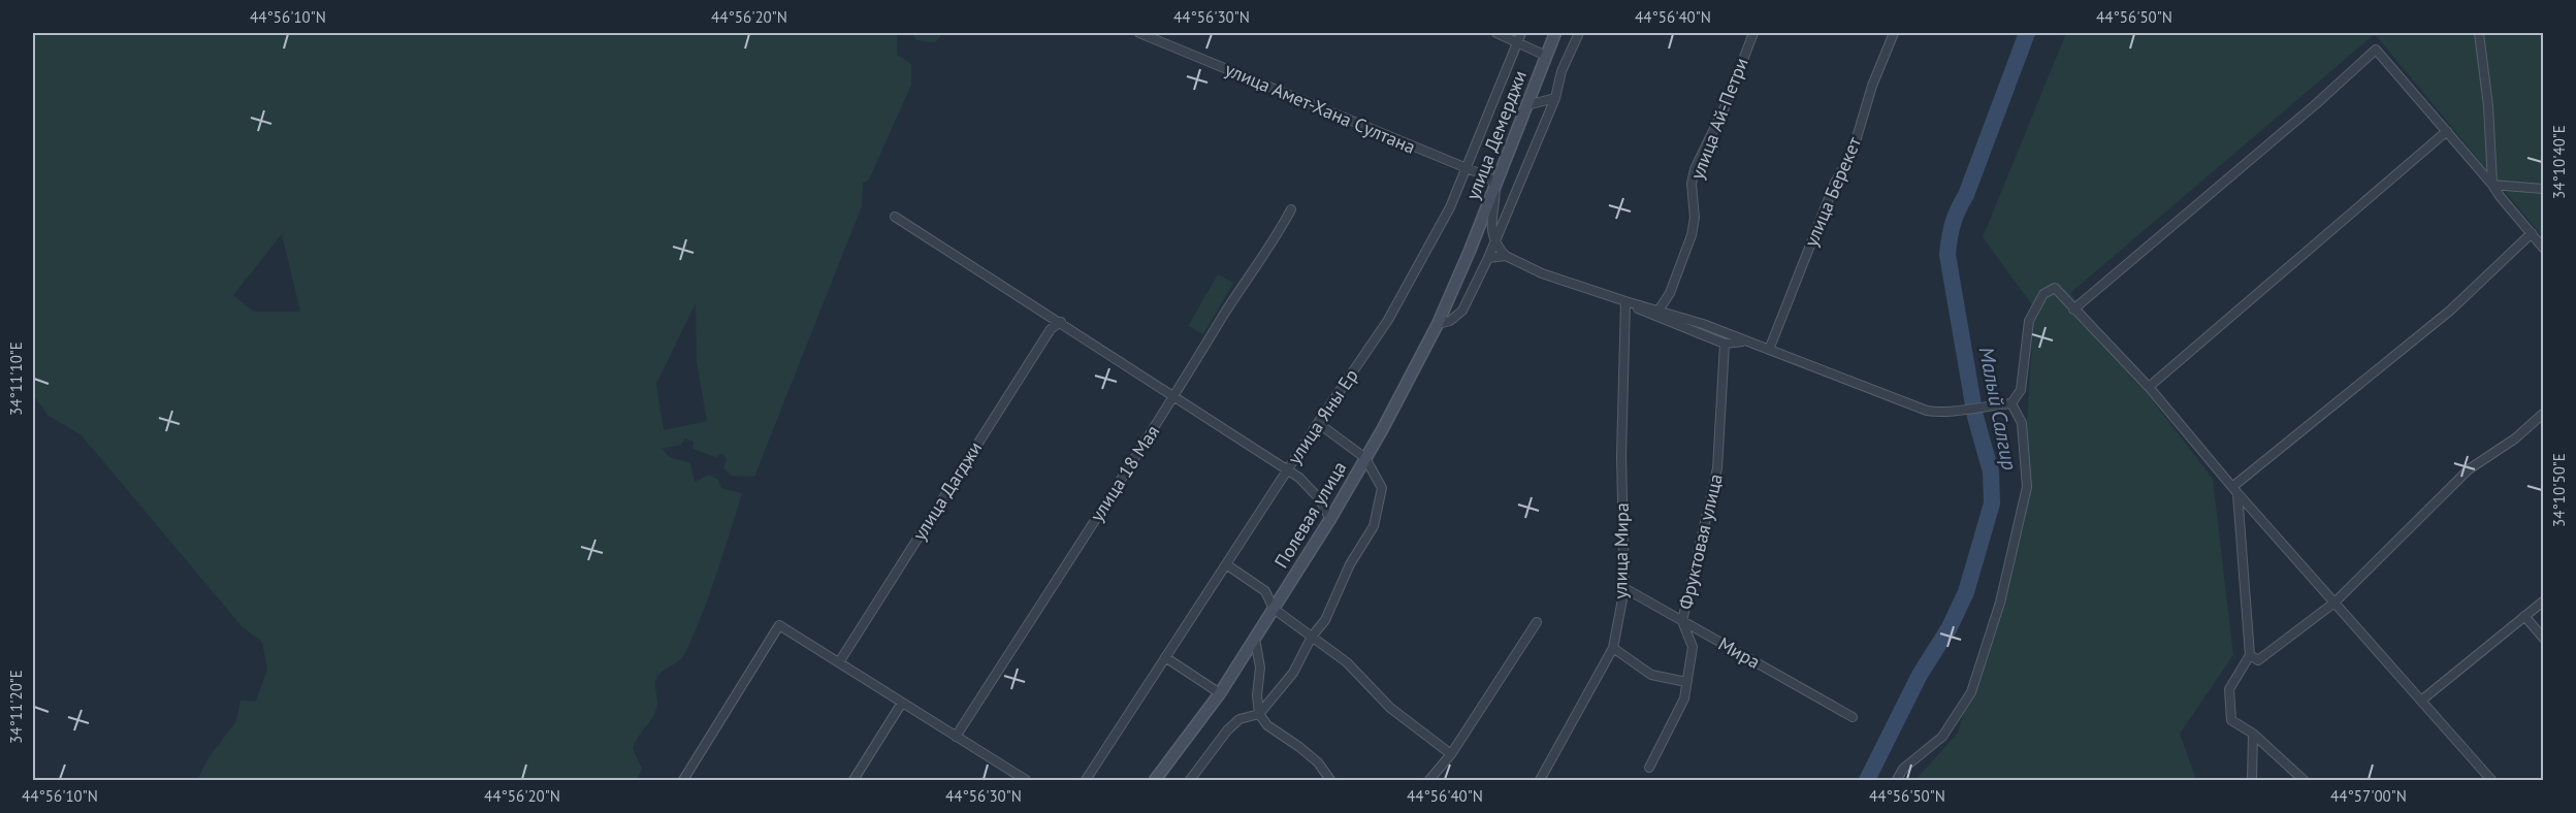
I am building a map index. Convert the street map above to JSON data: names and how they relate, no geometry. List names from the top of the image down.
{
  "streets": {
    "main road": ["улица Демерджи", "Полевая улица"],
    "street": [
      "улица Амет-Хана Султана",
      "улица Ай-Петри",
      "улица Берекет",
      "улица Яны Ер",
      "улица 18 Мая",
      "улица Дагджи",
      "Фруктовая улица",
      "улица Мира",
      "Мира"
    ]
  },
  "crossings": [
    ["улица Амет-Хана Султана", "улица Демерджи"],
    ["улица Амет-Хана Султана", "улица Яны Ер"],
    ["улица Демерджи", "Полевая улица"],
    ["Фруктовая улица", "Мира"],
    ["улица Мира", "Мира"]
  ],
  "water": ["Малый Салгир"],
  "coordinates": [
    "44°56'10\"N",
    "44°56'20\"N",
    "44°56'30\"N",
    "44°56'40\"N",
    "44°56'50\"N",
    "34°10'40\"E",
    "34°11'10\"E",
    "34°10'50\"E",
    "34°11'20\"E",
    "44°57'00\"N"
  ]
}
